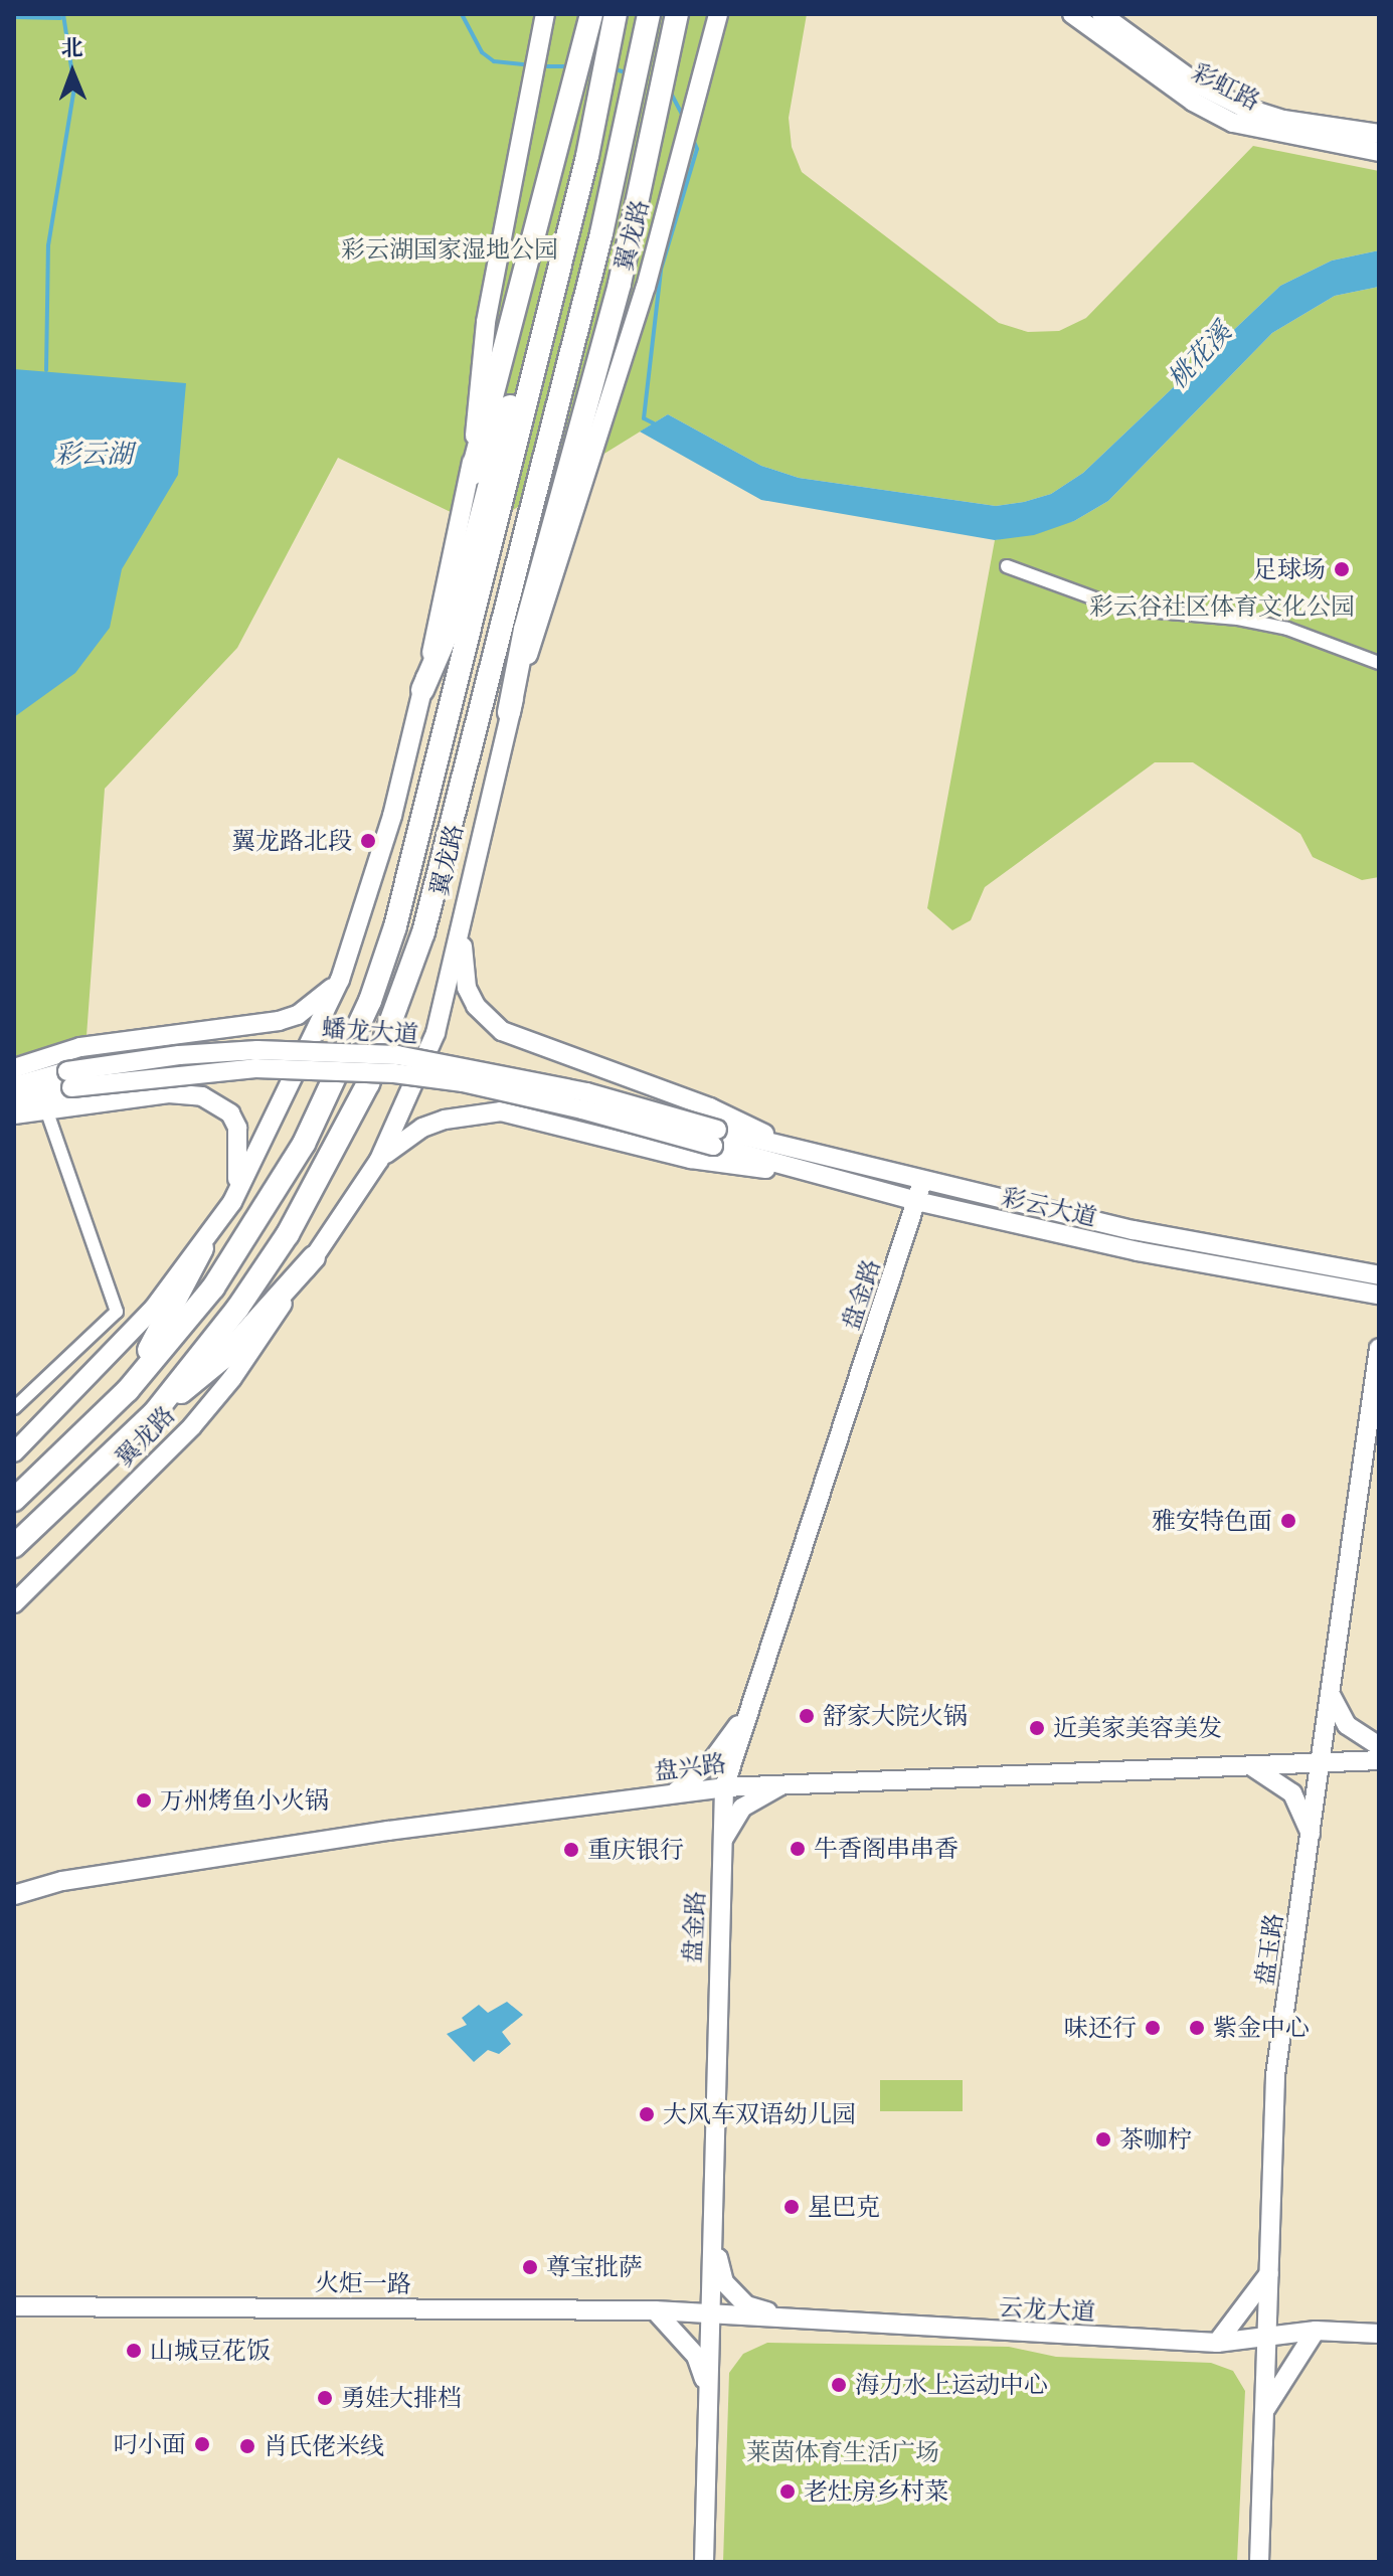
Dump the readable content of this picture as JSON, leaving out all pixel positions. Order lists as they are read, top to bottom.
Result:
{
  "streets": {
    "highway": ["翼龙路"],
    "main road": [
      "彩虹路",
      "蟠龙大道",
      "彩云大道",
      "盘金路",
      "盘兴路",
      "盘玉路",
      "火炬一路",
      "云龙大道"
    ]
  },
  "crossings": [
    ["蟠龙大道", "彩云大道"],
    ["彩云大道", "盘金路"],
    ["盘金路", "盘兴路"],
    ["盘金路", "火炬一路"],
    ["盘金路", "云龙大道"],
    ["盘兴路", "盘玉路"],
    ["盘玉路", "云龙大道"],
    ["火炬一路", "云龙大道"]
  ],
  "water": ["桃花溪", "彩云湖"],
  "parks": ["彩云湖国家湿地公园", "彩云谷社区体育文化公园", "莱茵体育生活广场"],
  "places": [
    "足球场",
    "翼龙路北段",
    "雅安特色面",
    "舒家大院火锅",
    "近美家美容美发",
    "万州烤鱼小火锅",
    "牛香阁串串香",
    "重庆银行",
    "味还行",
    "紫金中心",
    "大风车双语幼儿园",
    "茶咖柠",
    "星巴克",
    "尊宝批萨",
    "山城豆花饭",
    "海力水上运动中心",
    "勇娃大排档",
    "叼小面",
    "肖氏佬米线",
    "老灶房乡村菜"
  ],
  "north": "top"
}
